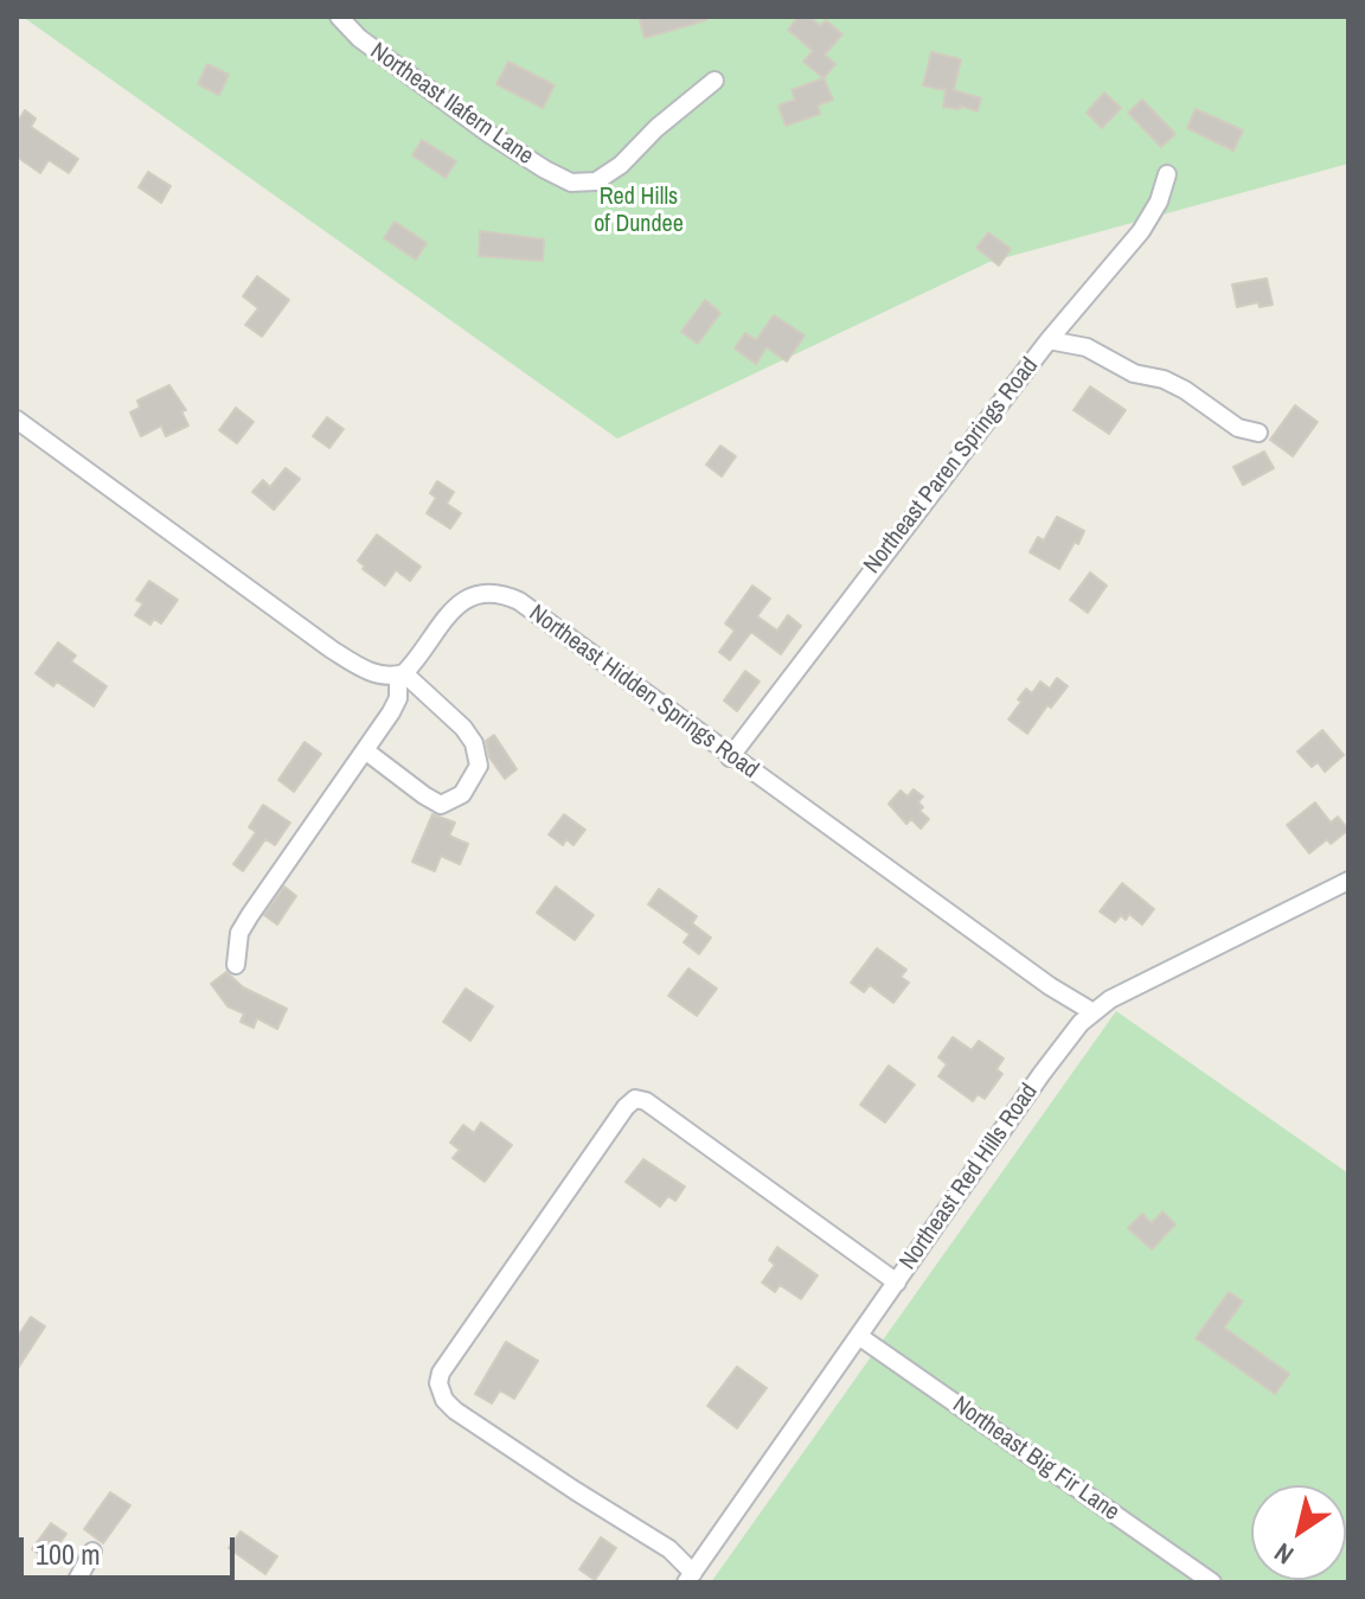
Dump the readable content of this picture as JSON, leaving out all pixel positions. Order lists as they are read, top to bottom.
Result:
{
  "streets": {
    "street": [
      "Northeast Ilafern Lane",
      "Northeast Paren Springs Road",
      "Northeast Hidden Springs Road",
      "Northeast Red Hills Road",
      "Northeast Big Fir Lane"
    ]
  },
  "crossings": [
    ["Northeast Paren Springs Road", "Northeast Hidden Springs Road"],
    ["Northeast Hidden Springs Road", "Northeast Red Hills Road"],
    ["Northeast Red Hills Road", "Northeast Big Fir Lane"]
  ],
  "parks": ["Red Hills of Dundee"],
  "scale_bar": "100 m",
  "north": "bottom left"
}
